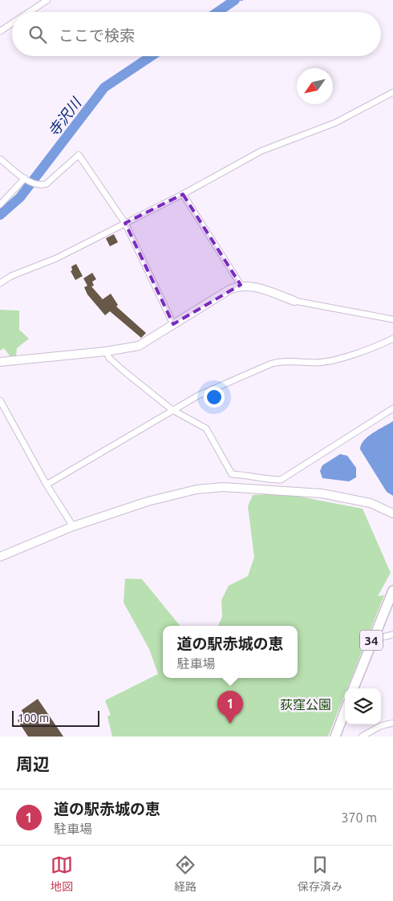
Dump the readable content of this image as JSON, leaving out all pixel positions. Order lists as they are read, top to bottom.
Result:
{
  "streets": {
    "main road": ["34"]
  },
  "water": ["寺沢川"],
  "parks": ["荻窪公園"],
  "scale_bar": "100 m",
  "north": "bottom left",
  "page": {
    "search": "ここで検索",
    "popup": ["道の駅赤城の恵", "駐車場"],
    "pins": "1",
    "scale": "100 m",
    "heading": "周辺",
    "list": [
      {
        "mark": "1",
        "name": "道の駅赤城の恵",
        "note": "駐車場",
        "value": "370 m"
      }
    ],
    "nav": ["地図", "経路", "保存済み"]
  }
}
